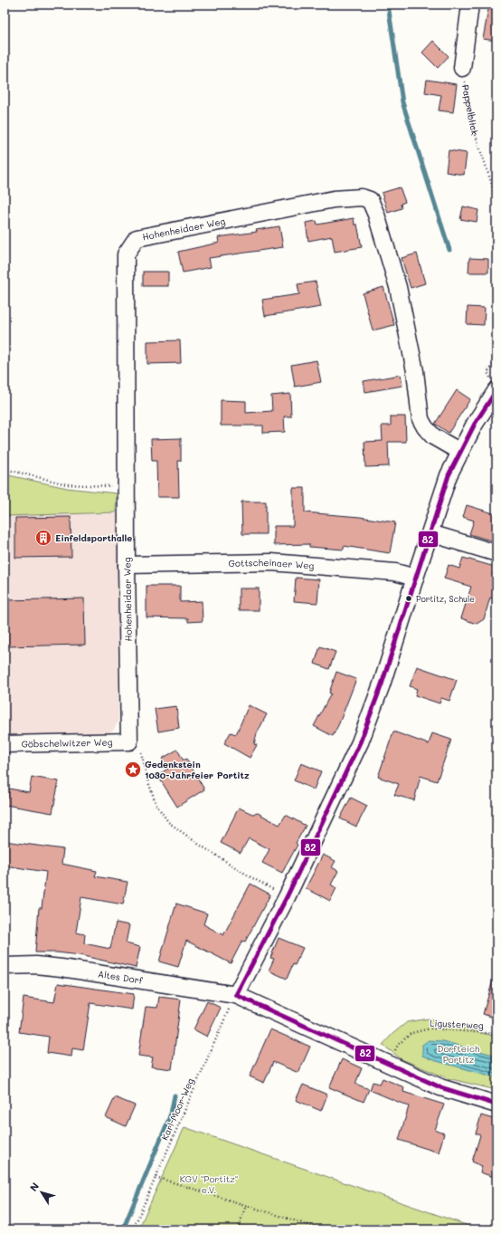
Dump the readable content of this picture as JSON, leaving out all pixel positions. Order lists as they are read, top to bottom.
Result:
{
  "streets": {
    "street": [
      "Hohenheidaer Weg",
      "Gottscheinaer Weg",
      "Göbschelwitzer Weg",
      "Altes Dorf"
    ],
    "path": ["Pappelblick", "Ligusterweg", "Karl-Moor-Weg"]
  },
  "crossings": [
    ["Hohenheidaer Weg", "Gottscheinaer Weg"],
    ["Hohenheidaer Weg", "Göbschelwitzer Weg"],
    ["Altes Dorf", "Ligusterweg"],
    ["Altes Dorf", "Karl-Moor-Weg"]
  ],
  "parks": ["Dorfteich Portitz", "KGV \"Portitz\" e.V."],
  "places": {
    "building": ["Einfeldsporthalle"],
    "other": ["Portitz, Schule"],
    "place": ["Gedenkstein 1030-Jahrfeier Portitz"]
  },
  "lines": ["transit line 82"],
  "north": "top left"
}
